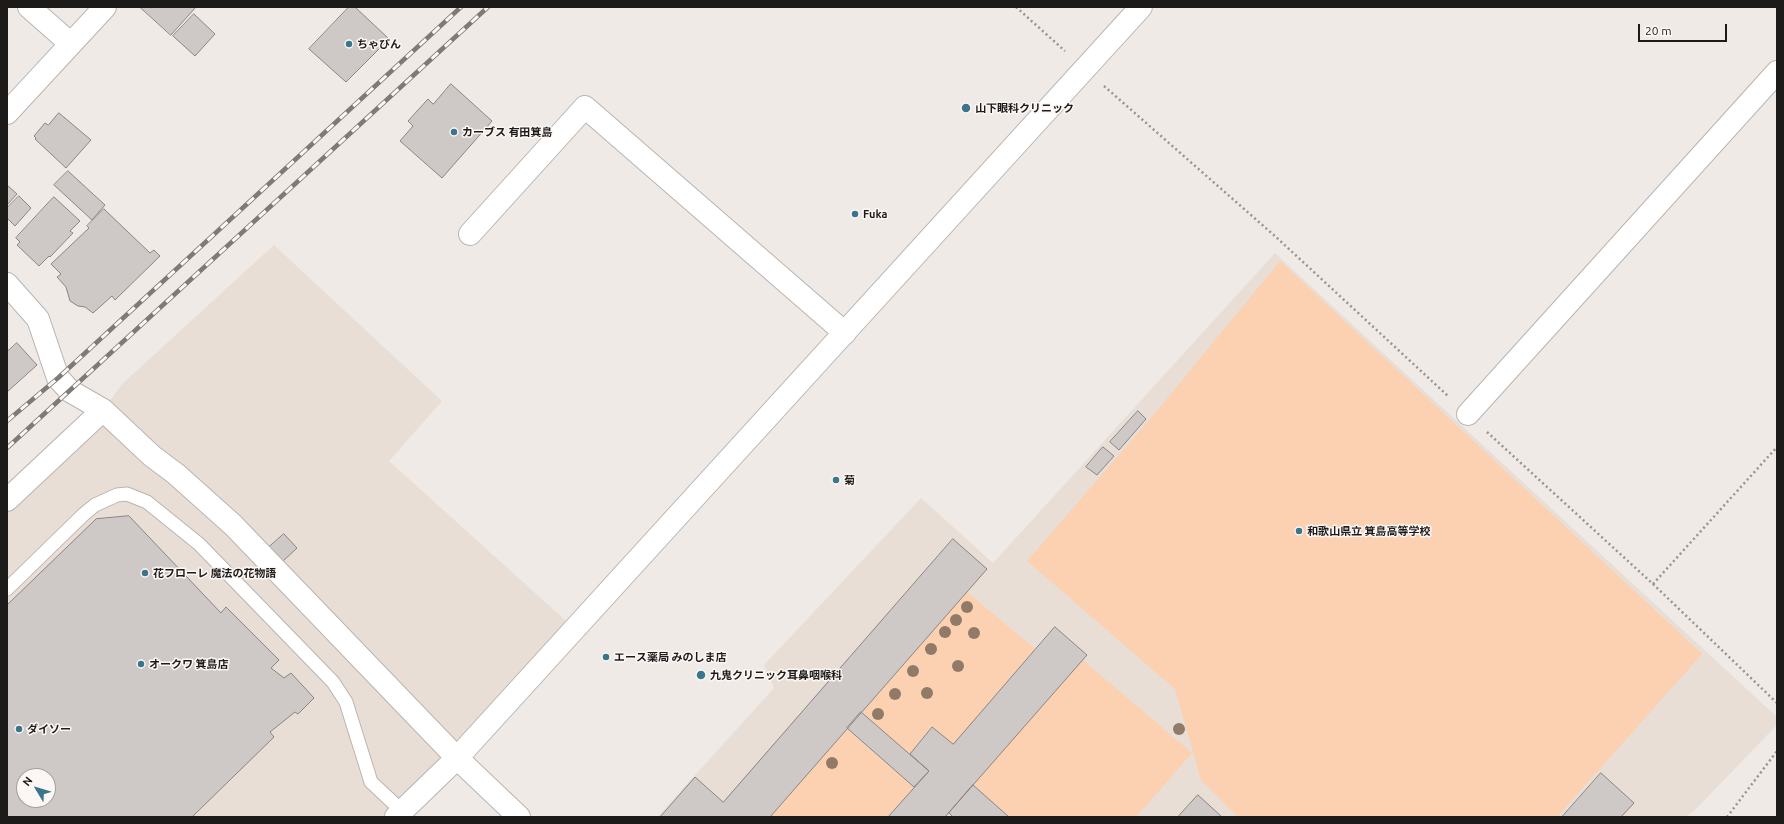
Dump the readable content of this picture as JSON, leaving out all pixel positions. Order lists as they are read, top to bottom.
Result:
{
  "places": [
    "ちゃびん",
    "山下眼科クリニック",
    "カーブス 有田箕島",
    "Fuka",
    "菊",
    "和歌山県立 箕島高等学校",
    "花フローレ 魔法の花物語",
    "エース薬局 みのしま店",
    "オークワ 箕島店",
    "九鬼クリニック耳鼻咽喉科",
    "ダイソー"
  ],
  "scale_bar": "20 m",
  "north": "top left"
}
